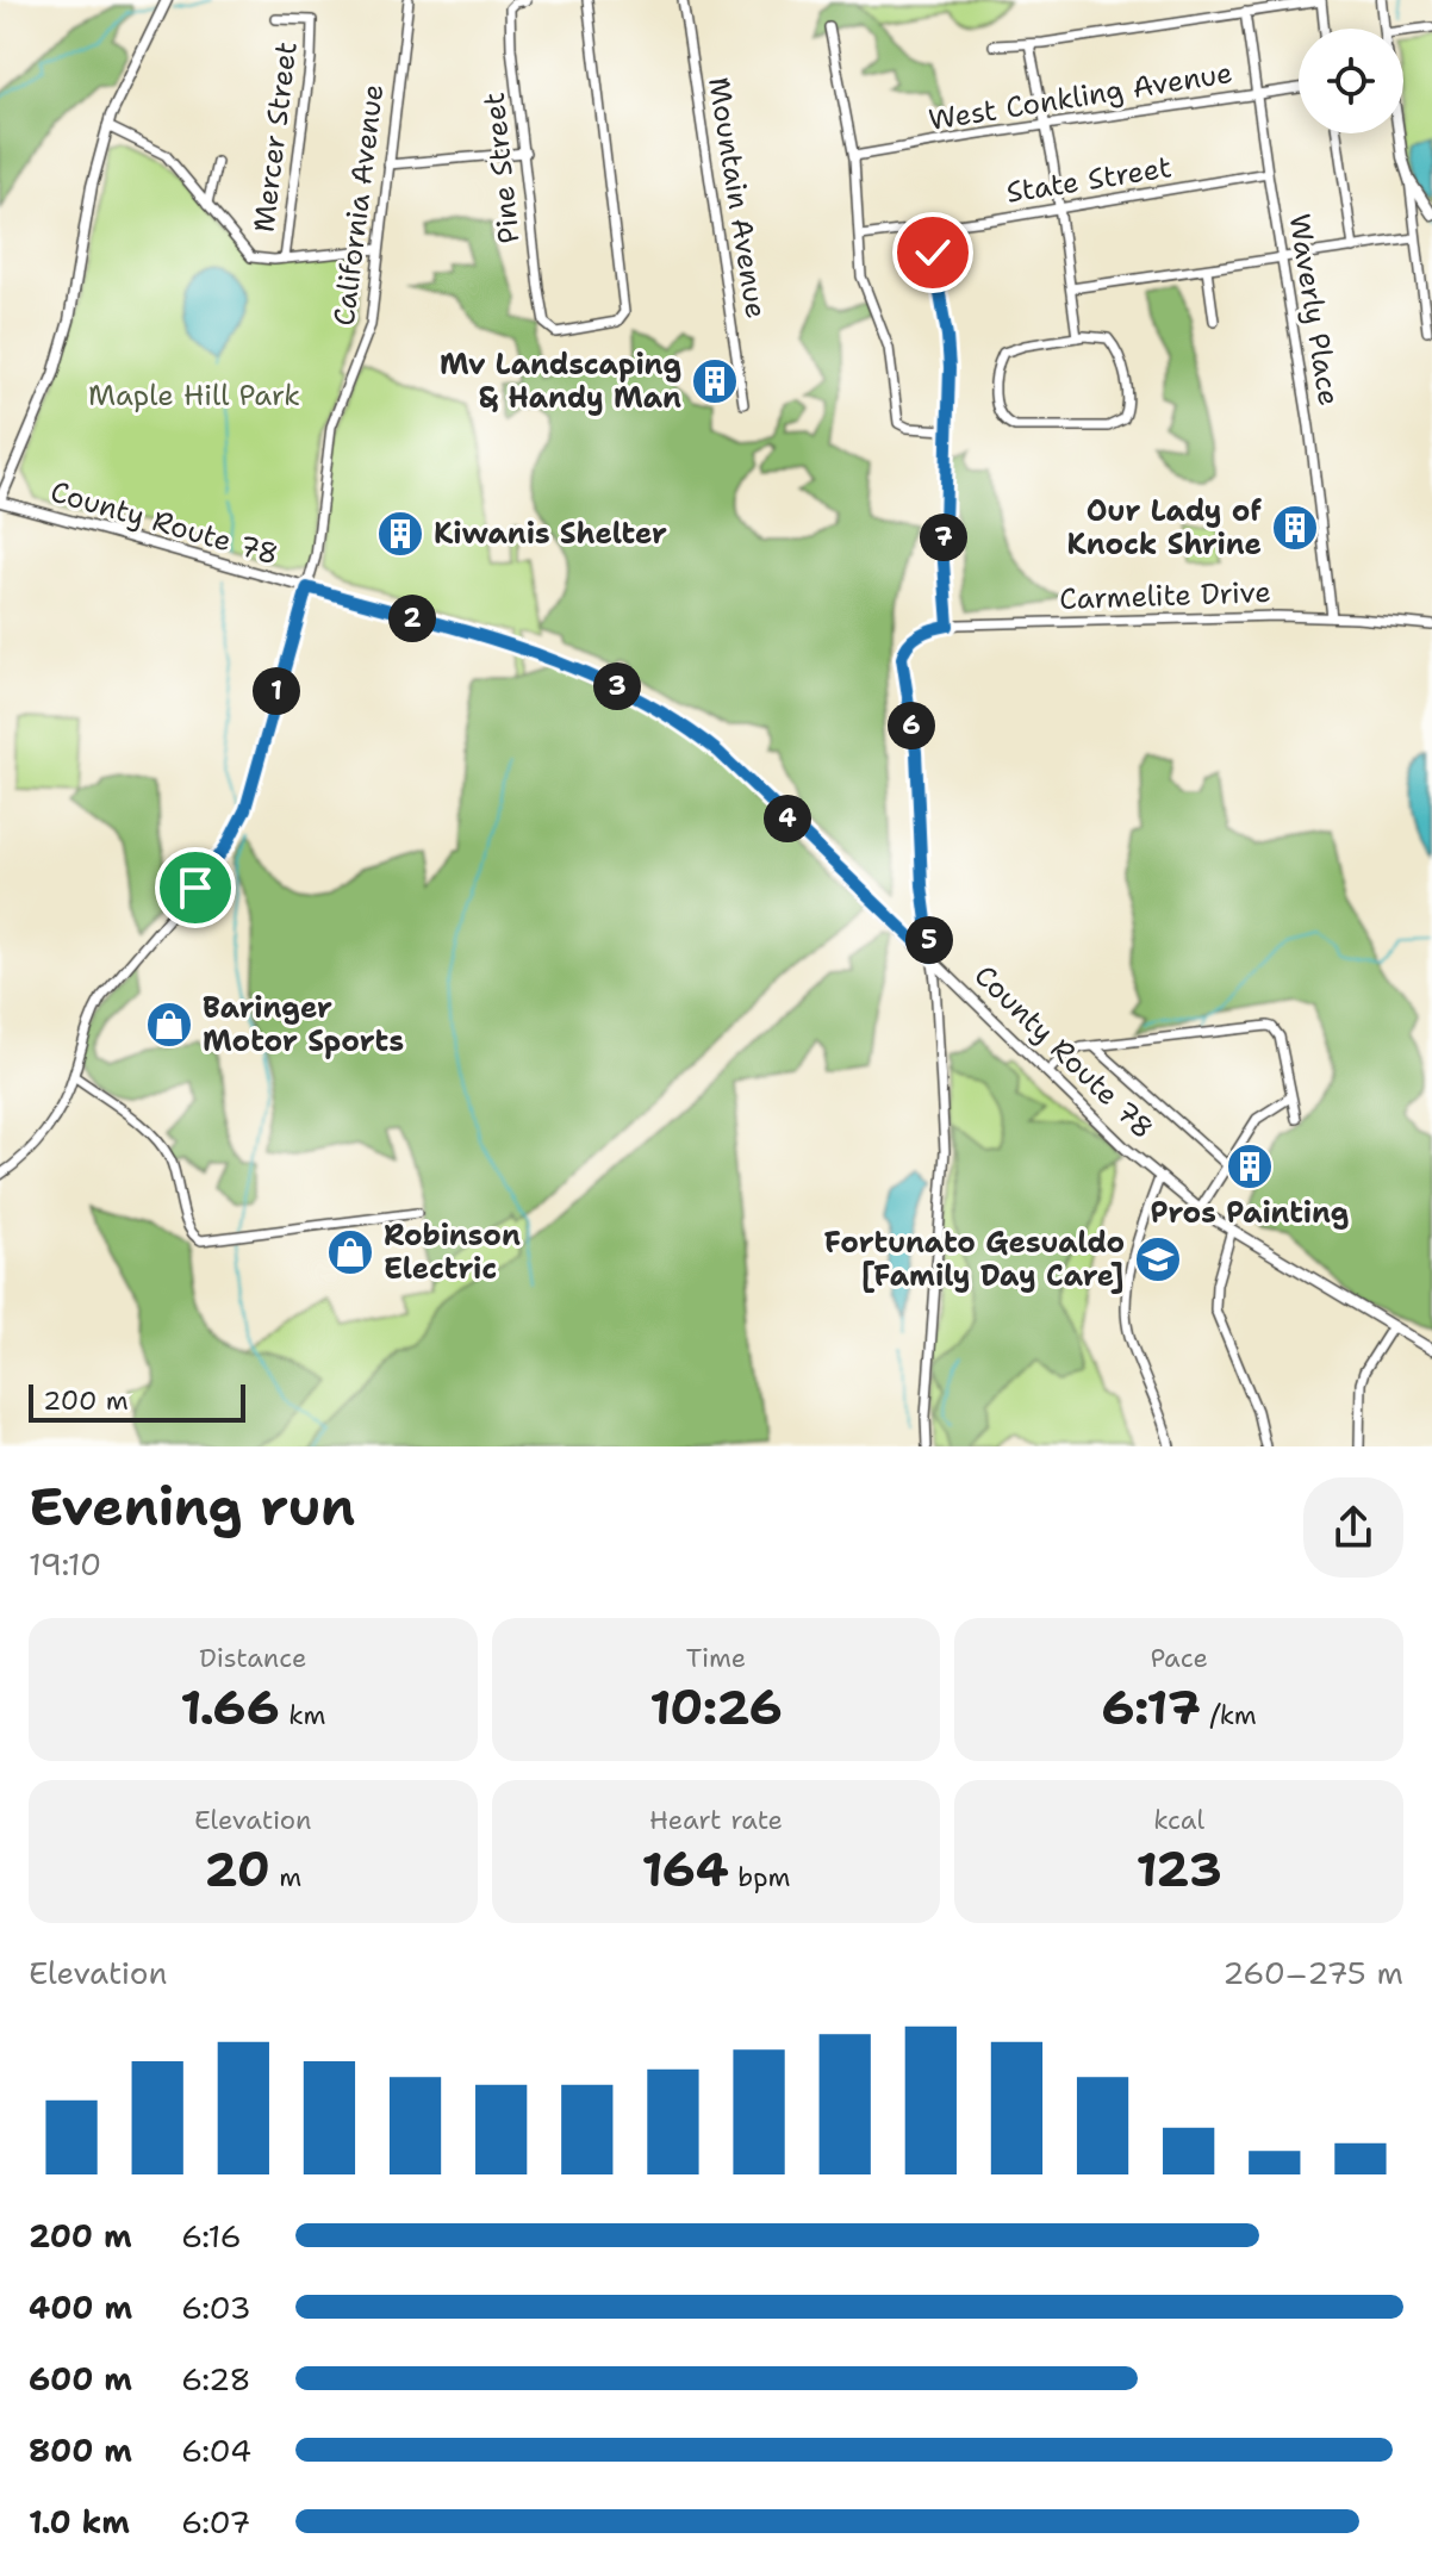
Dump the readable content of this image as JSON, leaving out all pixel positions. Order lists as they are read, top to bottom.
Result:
{
  "streets": {
    "street": [
      "West Conkling Avenue",
      "Mercer Street",
      "Pine Street",
      "State Street",
      "Mountain Avenue",
      "California Avenue",
      "Waverly Place",
      "County Route 78",
      "Carmelite Drive"
    ]
  },
  "crossings": [
    ["West Conkling Avenue", "Waverly Place"],
    ["State Street", "Waverly Place"],
    ["California Avenue", "County Route 78"],
    ["Waverly Place", "Carmelite Drive"],
    ["County Route 78", "Carmelite Drive"]
  ],
  "parks": ["Maple Hill Park"],
  "places": {
    "building": [
      "Mv Landscaping & Handy Man",
      "Our Lady of Knock Shrine",
      "Kiwanis Shelter",
      "Pros Painting"
    ],
    "shop": ["Baringer Motor Sports", "Robinson Electric"],
    "school or university": ["Fortunato Gesualdo [Family Day Care]"]
  },
  "scale_bar": "200 m",
  "page": {
    "pins": [
      "7",
      "2",
      "3",
      "1",
      "6",
      "4",
      "5"
    ],
    "scale": "200 m",
    "heading": ["Evening run", "19:10"],
    "stats": [
      ["Distance", "1.66 km"],
      ["Time", "10:26"],
      ["Pace", "6:17 /km"],
      ["Elevation", "20 m"],
      ["Heart rate", "164 bpm"],
      ["kcal", "123"]
    ],
    "chart": ["Elevation", "260–275 m"],
    "list": [
      {
        "name": "200 m",
        "note": "6:16"
      },
      {
        "name": "400 m",
        "note": "6:03"
      },
      {
        "name": "600 m",
        "note": "6:28"
      },
      {
        "name": "800 m",
        "note": "6:04"
      },
      {
        "name": "1.0 km",
        "note": "6:07"
      }
    ]
  }
}
